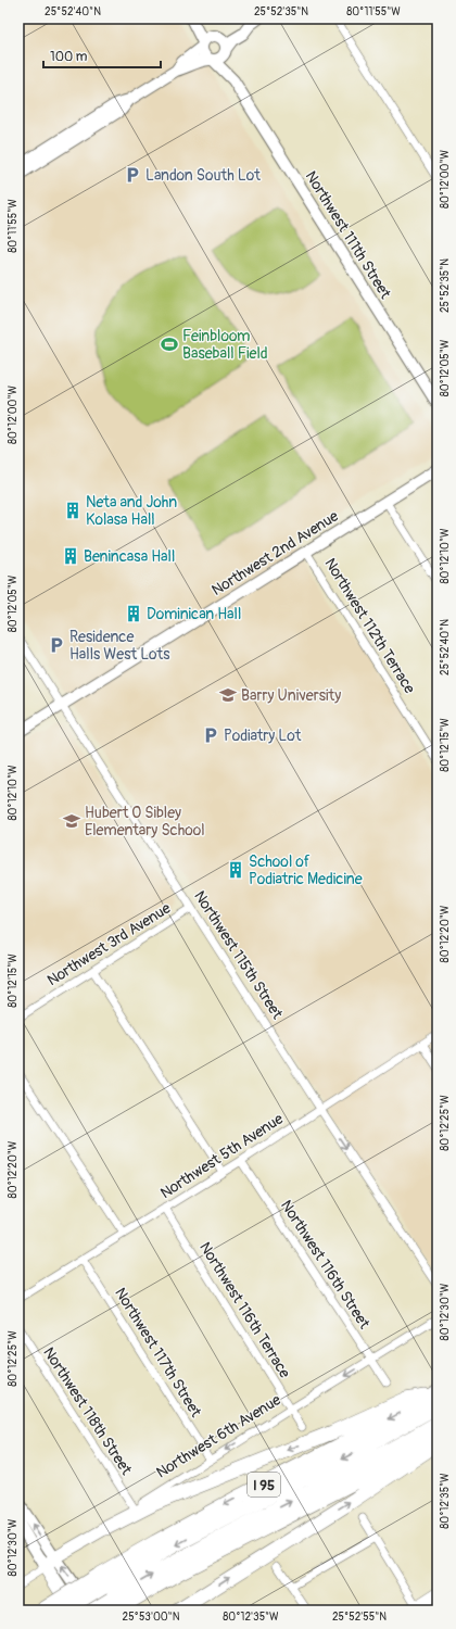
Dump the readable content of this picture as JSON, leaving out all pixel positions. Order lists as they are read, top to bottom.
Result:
{
  "streets": {
    "highway": ["I 95"],
    "main road": ["Northwest 6th Avenue"],
    "street": [
      "Northwest 111th Street",
      "Northwest 2nd Avenue",
      "Northwest 112th Terrace",
      "Northwest 3rd Avenue",
      "Northwest 115th Street",
      "Northwest 5th Avenue",
      "Northwest 116th Street",
      "Northwest 116th Terrace",
      "Northwest 117th Street",
      "Northwest 118th Street"
    ]
  },
  "crossings": [
    ["Northwest 2nd Avenue", "Northwest 112th Terrace"],
    ["Northwest 2nd Avenue", "Northwest 115th Street"],
    ["Northwest 3rd Avenue", "Northwest 115th Street"],
    ["Northwest 115th Street", "Northwest 5th Avenue"],
    ["Northwest 5th Avenue", "Northwest 116th Street"],
    ["Northwest 5th Avenue", "Northwest 116th Terrace"],
    ["Northwest 5th Avenue", "Northwest 117th Street"],
    ["Northwest 116th Street", "Northwest 6th Avenue"],
    ["Northwest 116th Terrace", "Northwest 6th Avenue"],
    ["Northwest 117th Street", "Northwest 6th Avenue"],
    ["Northwest 118th Street", "Northwest 6th Avenue"]
  ],
  "one_way": ["Northwest 6th Avenue"],
  "places": {
    "parking": ["Landon South Lot", "Residence Halls West Lots", "Podiatry Lot"],
    "sports": ["Feinbloom Baseball Field"],
    "building": [
      "Neta and John Kolasa Hall",
      "Benincasa Hall",
      "Dominican Hall",
      "School of Podiatric Medicine"
    ],
    "school or university": ["Barry University", "Hubert O Sibley Elementary School"]
  },
  "scale_bar": "100 m",
  "coordinates": [
    "25°52'40\"N",
    "25°52'35\"N",
    "80°11'55\"W",
    "80°12'00\"W",
    "80°12'05\"W",
    "80°12'10\"W",
    "80°12'15\"W",
    "80°12'20\"W",
    "80°12'25\"W",
    "80°12'30\"W",
    "80°12'35\"W",
    "25°53'00\"N",
    "25°52'55\"N"
  ]
}
